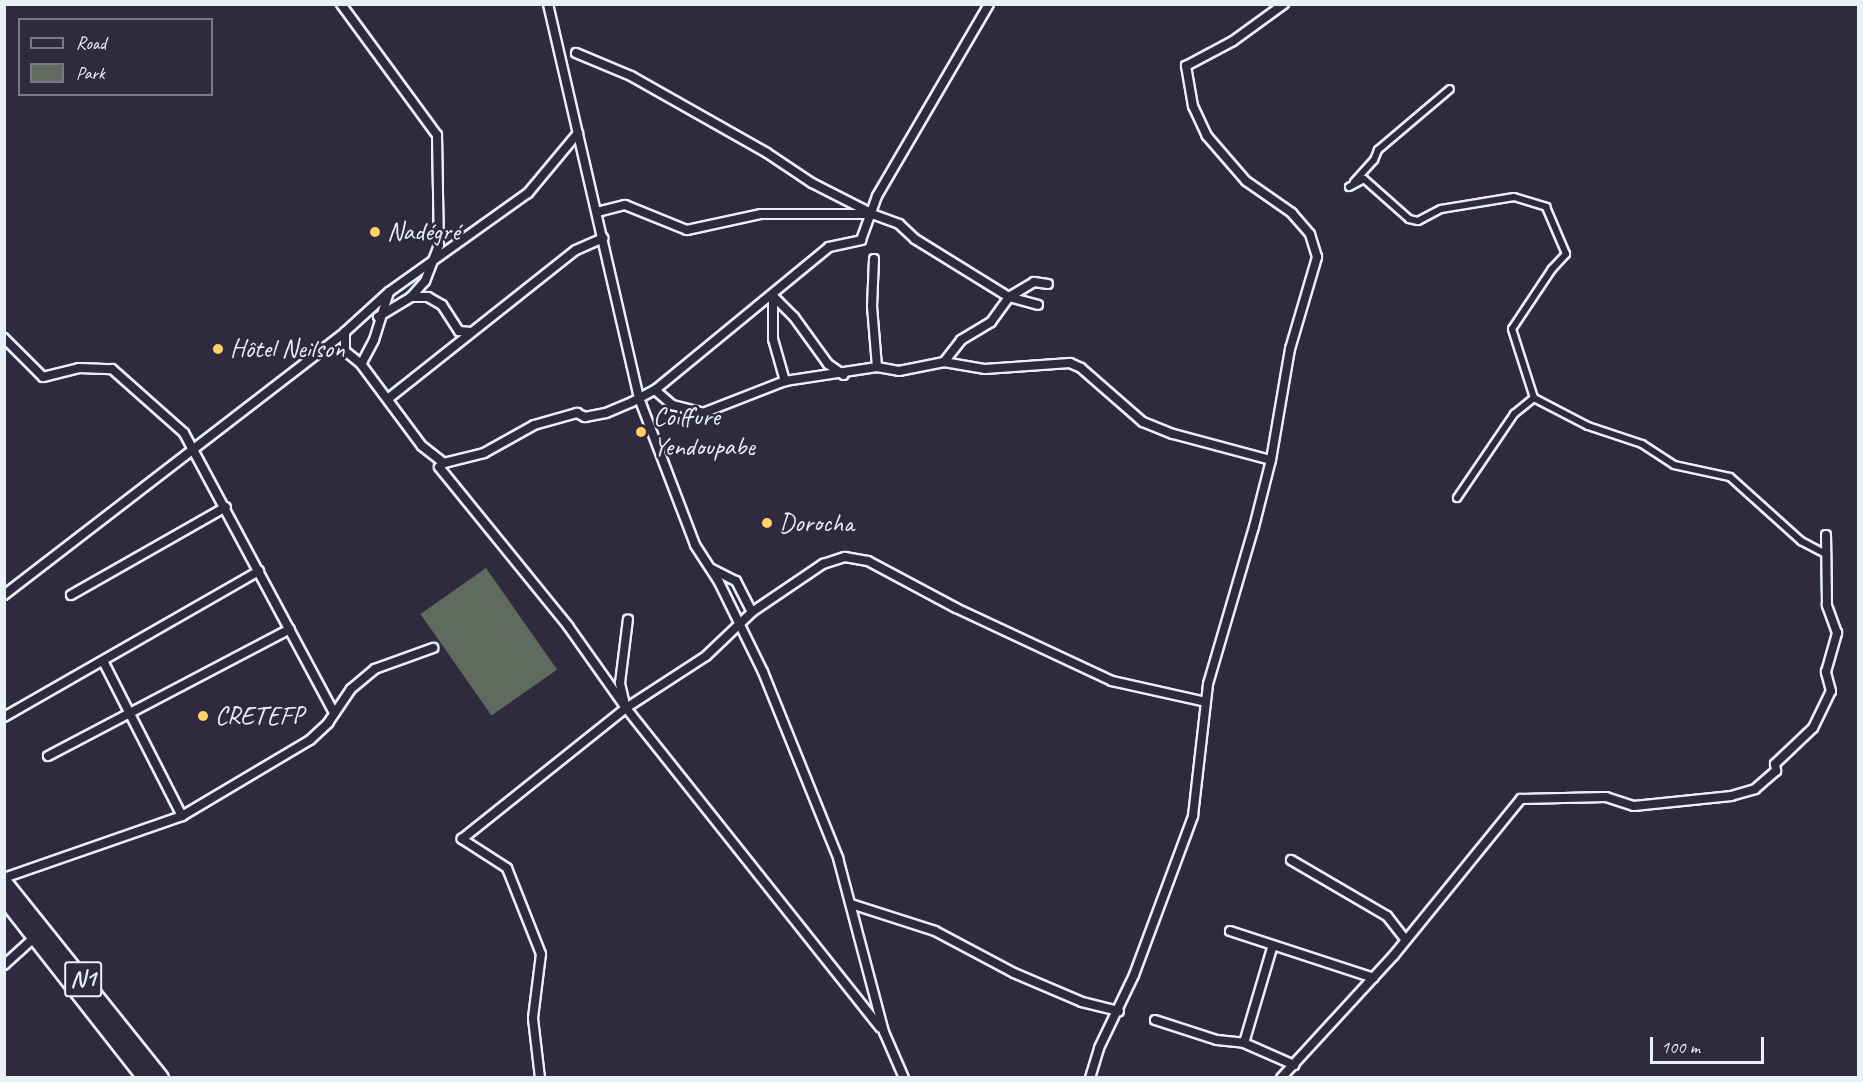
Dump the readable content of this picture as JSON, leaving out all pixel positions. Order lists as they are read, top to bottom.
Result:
{
  "streets": {
    "highway": ["N1"]
  },
  "places": [
    "Nadégré",
    "Hôtel Neilson",
    "Coiffure Yendoupabe",
    "Dorocha",
    "CRETEFP"
  ],
  "legend": ["Road", "Park"],
  "scale_bar": "100 m"
}
